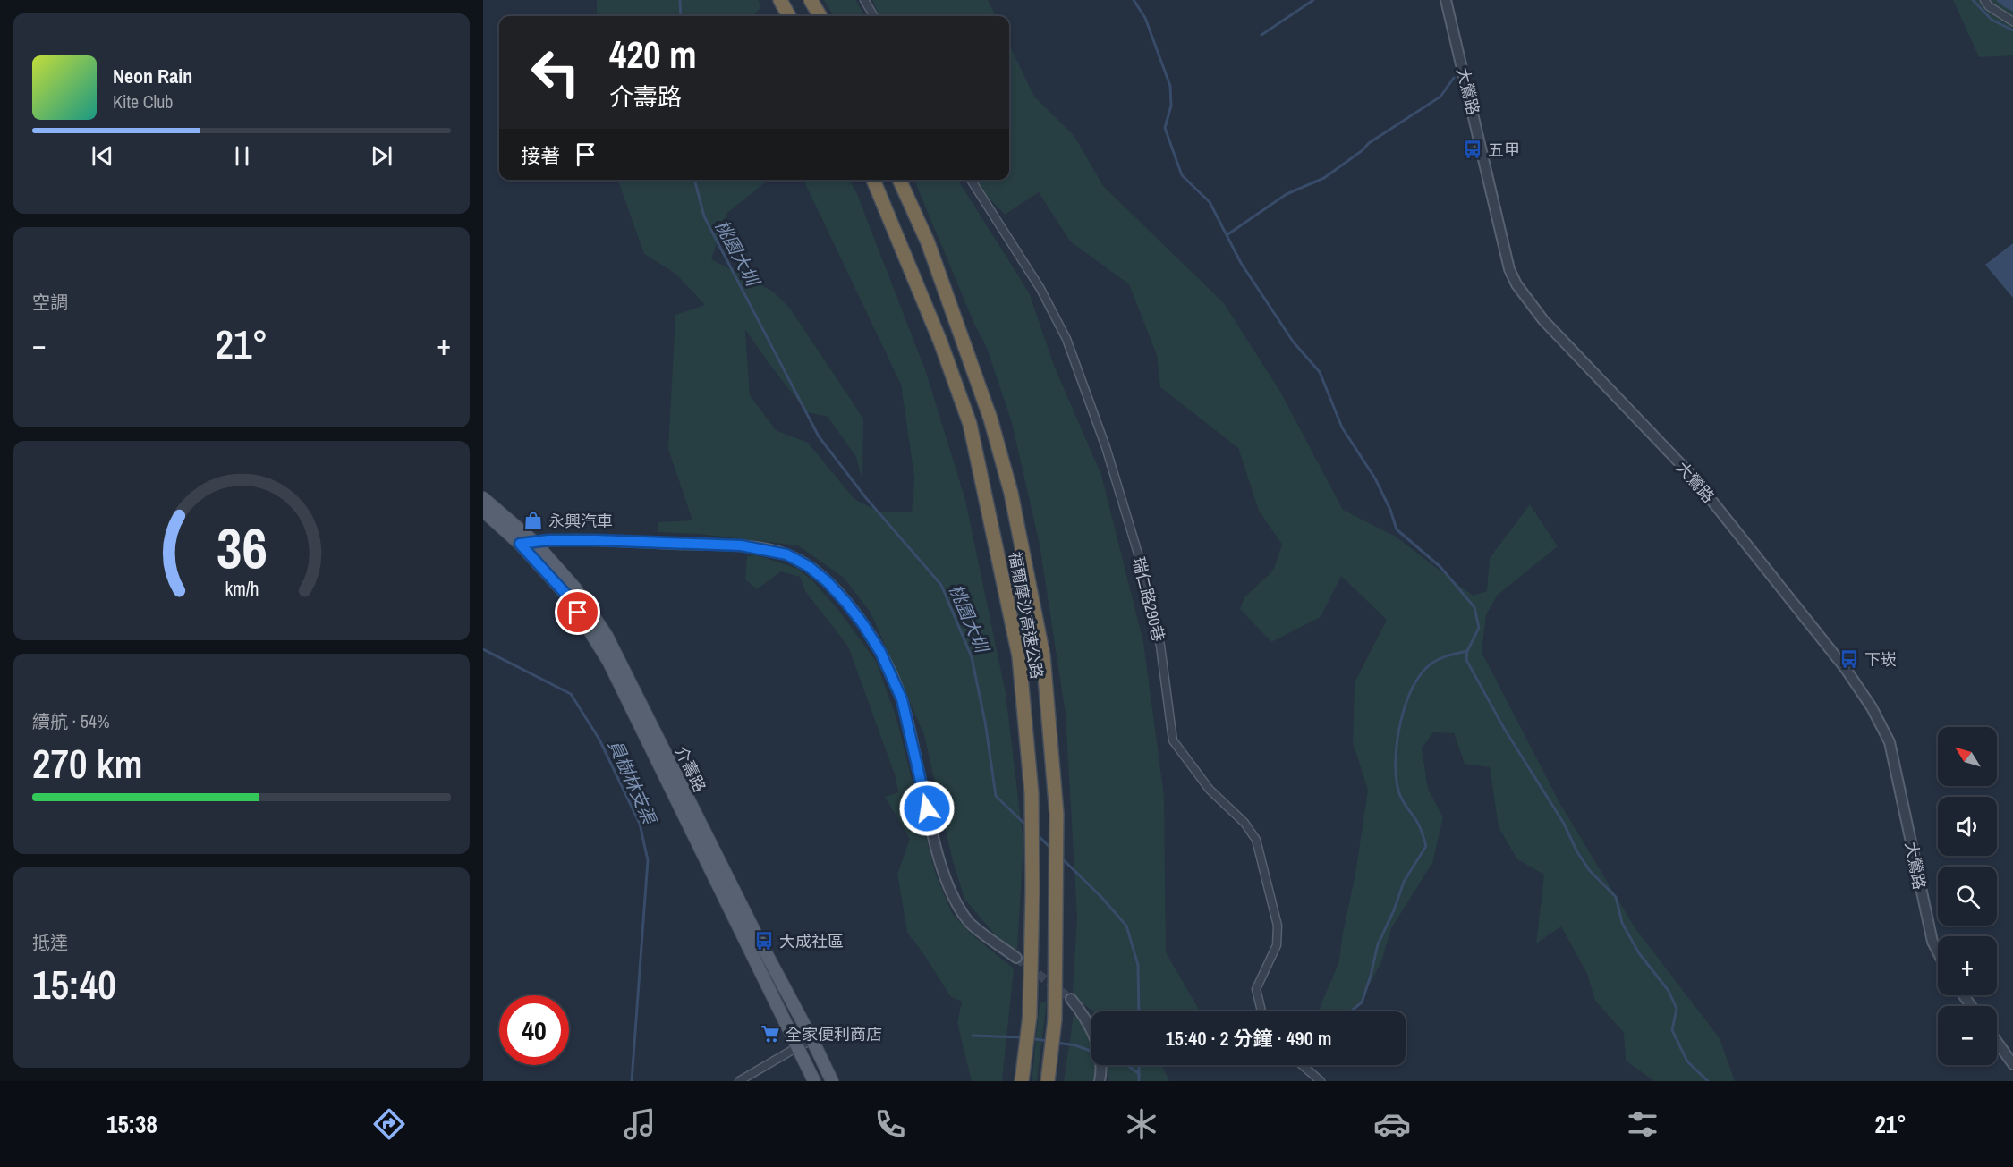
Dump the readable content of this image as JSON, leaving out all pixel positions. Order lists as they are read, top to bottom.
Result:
{
  "streets": {
    "highway": ["福爾摩沙高速公路"],
    "main road": ["介壽路"],
    "street": ["大鶯路", "瑞仁路290巷"]
  },
  "water": ["桃園大圳", "員樹林支渠"],
  "places": {
    "bus stop": ["五甲", "下崁", "大成社區"],
    "shop": ["永興汽車"],
    "supermarket": ["全家便利商店"]
  },
  "north": "top left",
  "page": {
    "turn": ["420 m", "介壽路"],
    "song": ["Neon Rain", "Kite Club"],
    "then": "接著",
    "tile": [
      "空調",
      ["續航 · 54%", "270 km"],
      ["抵達", "15:40"]
    ],
    "heat": ["−", "21°", "+"],
    "map_buttons": ["+", "−"],
    "limit": "40",
    "trip": "15:40 · 2 分鐘 · 490 m",
    "tabs": ["15:38", "21°"],
    "gauge": ["36", "km/h"]
  }
}
